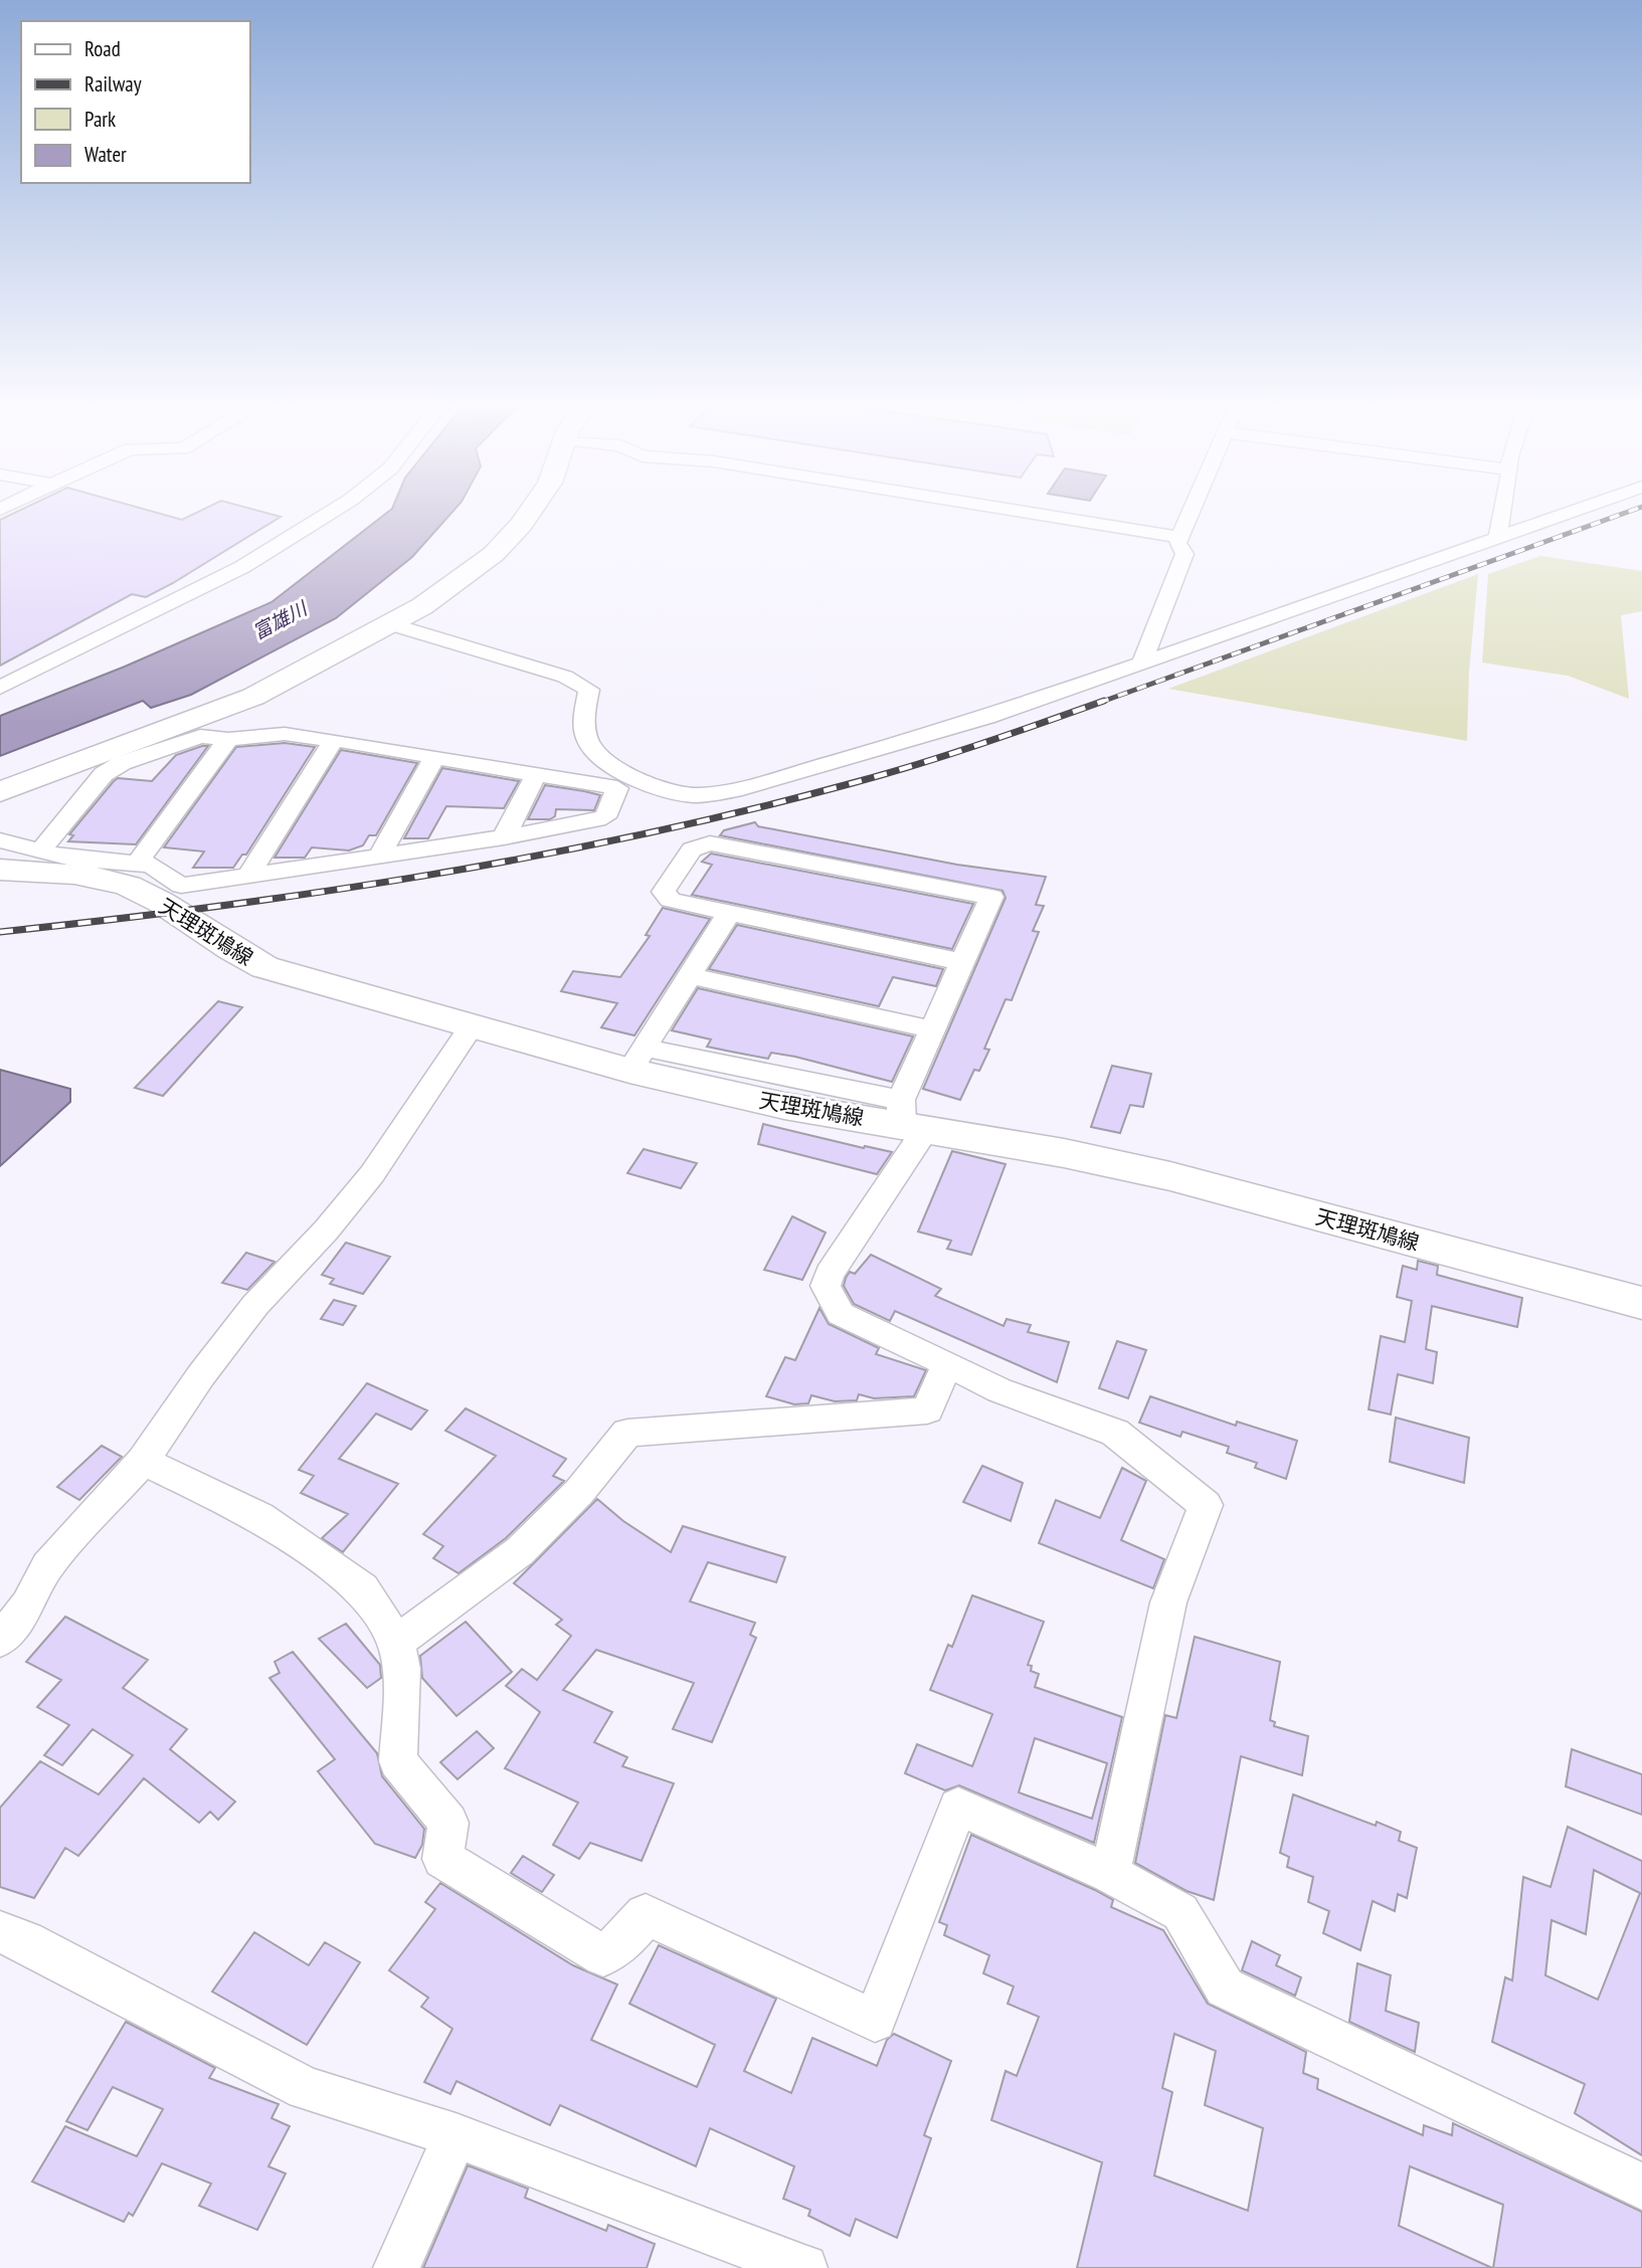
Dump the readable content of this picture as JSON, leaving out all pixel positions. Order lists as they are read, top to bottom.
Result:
{
  "streets": {
    "main road": ["天理斑鳩線"]
  },
  "water": ["富雄川"],
  "legend": [
    "Road",
    "Railway",
    "Park",
    "Water"
  ]
}
